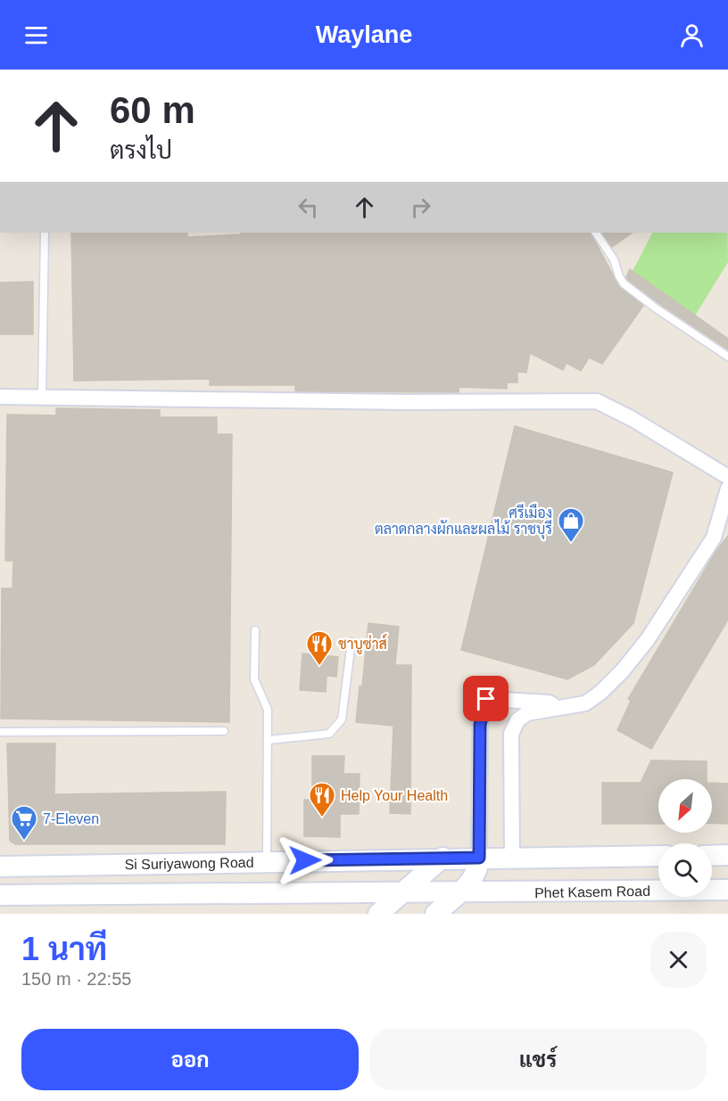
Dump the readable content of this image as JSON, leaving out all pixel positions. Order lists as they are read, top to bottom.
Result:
{
  "streets": {
    "main road": ["Si Suriyawong Road", "Phet Kasem Road"]
  },
  "crossings": [
    ["Si Suriyawong Road", "Phet Kasem Road"]
  ],
  "places": {
    "shop": ["ศรีเมือง ตลาดกลางผักและผลไม้ ราชบุรี"],
    "restaurant": ["ชาบูซ่าส์", "Help Your Health"],
    "supermarket": ["7-Eleven"]
  },
  "north": "bottom left",
  "page": {
    "header": "Waylane",
    "turn": ["60 m", "ตรงไป"],
    "heading": ["1 นาที", "150 m · 22:55"],
    "buttons": ["ออก", "แชร์"]
  }
}
